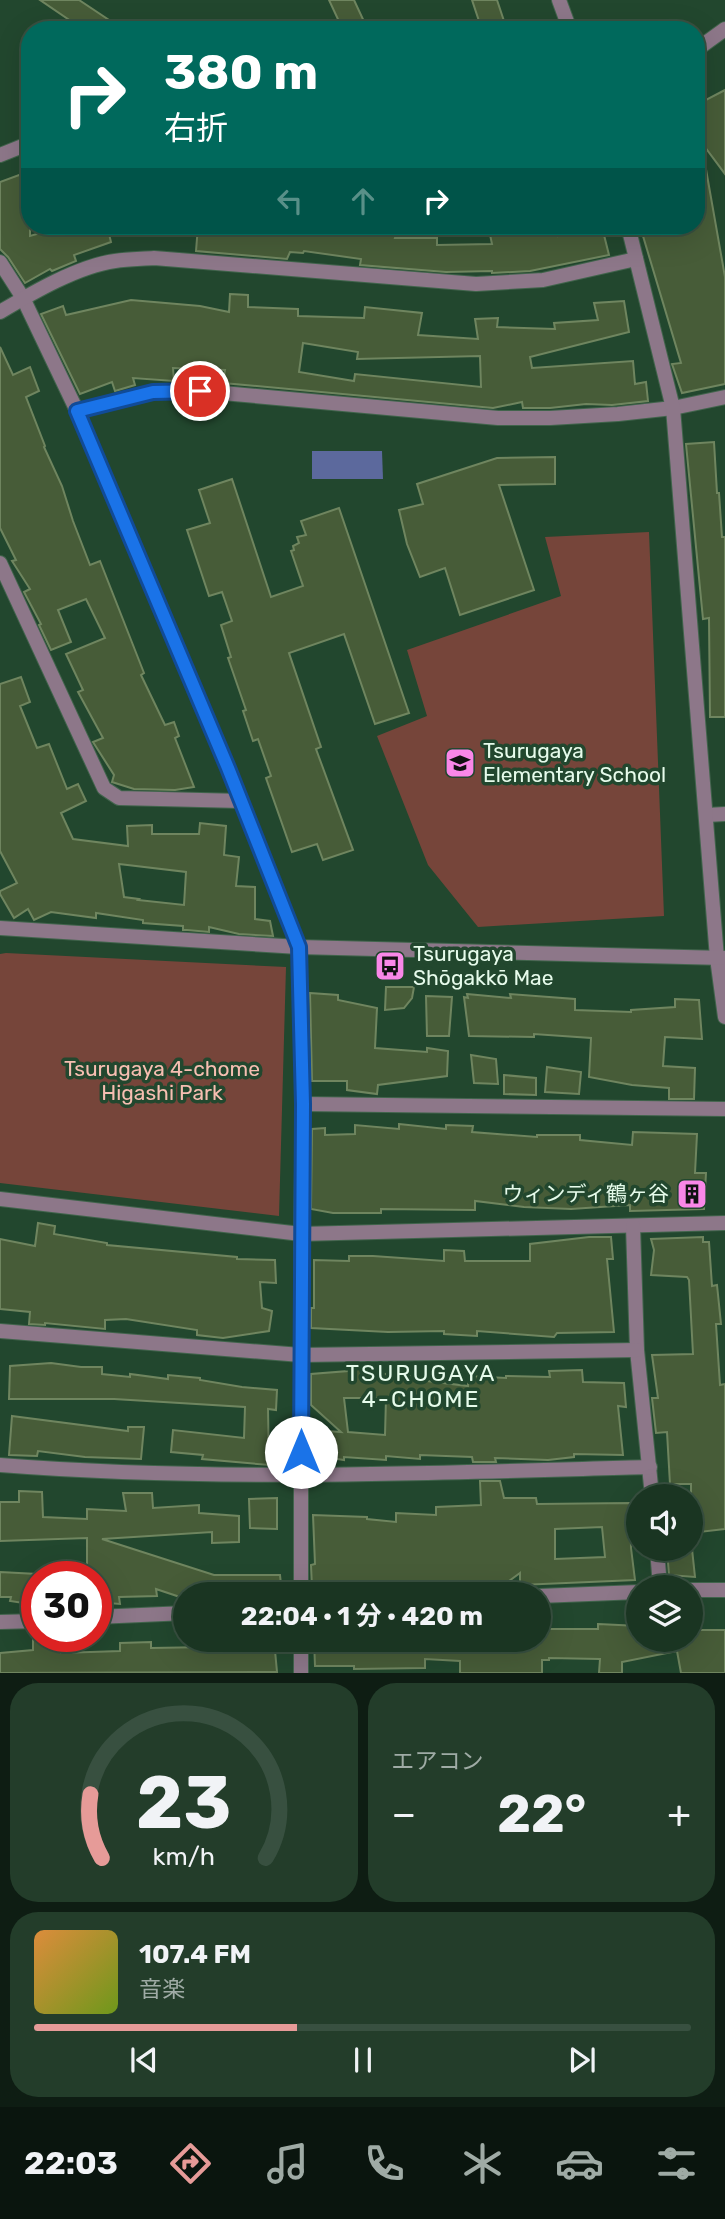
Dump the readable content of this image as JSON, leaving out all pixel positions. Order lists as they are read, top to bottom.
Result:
{
  "districts": ["TSURUGAYA 4-CHOME"],
  "parks": ["Tsurugaya 4-chome Higashi Park"],
  "places": {
    "school or university": ["Tsurugaya Elementary School"],
    "bus stop": ["Tsurugaya Shōgakkō Mae"],
    "building": ["ウィンディ鶴ヶ谷"]
  },
  "page": {
    "turn": ["380 m", "右折"],
    "limit": "30",
    "trip": "22:04 · 1 分 · 420 m",
    "tile": "エアコン",
    "heat": ["−", "22°", "+"],
    "song": ["107.4 FM", "音楽"],
    "tabs": "22:03",
    "gauge": ["23", "km/h"]
  }
}
